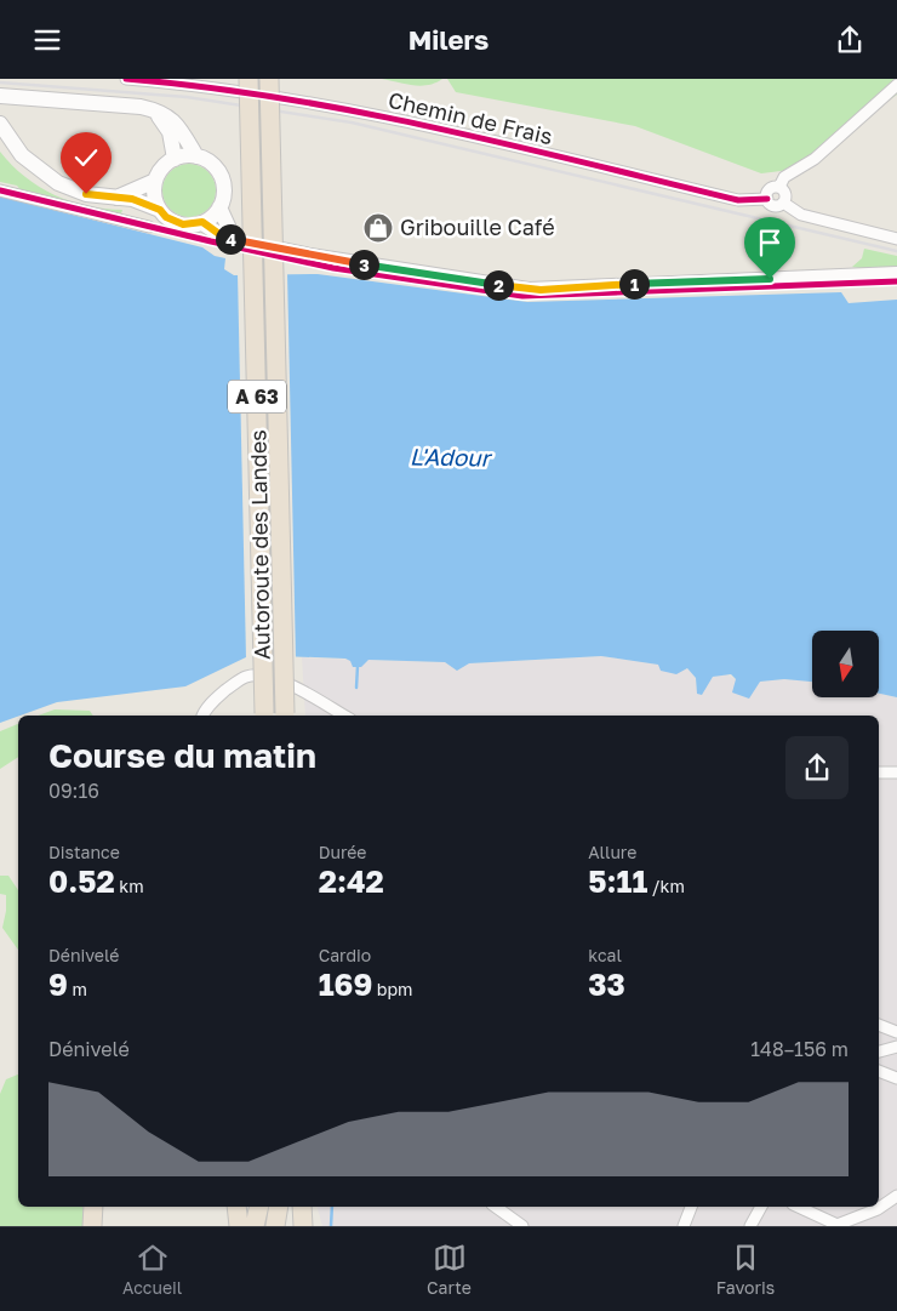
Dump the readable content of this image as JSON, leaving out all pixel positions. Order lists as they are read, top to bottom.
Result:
{
  "streets": {
    "highway": ["A 63", "Autoroute des Landes"],
    "street": ["Chemin de Frais"]
  },
  "water": ["L'Adour"],
  "places": {
    "shop": ["Gribouille Café"]
  },
  "north": "bottom",
  "page": {
    "header": "Milers",
    "pins": [
      "4",
      "3",
      "1",
      "2"
    ],
    "heading": ["Course du matin", "09:16"],
    "stats": [
      ["Distance", "0.52 km"],
      ["Durée", "2:42"],
      ["Allure", "5:11 /km"],
      ["Dénivelé", "9 m"],
      ["Cardio", "169 bpm"],
      ["kcal", "33"]
    ],
    "chart": ["Dénivelé", "148–156 m"],
    "tabs": ["Accueil", "Carte", "Favoris"]
  }
}
